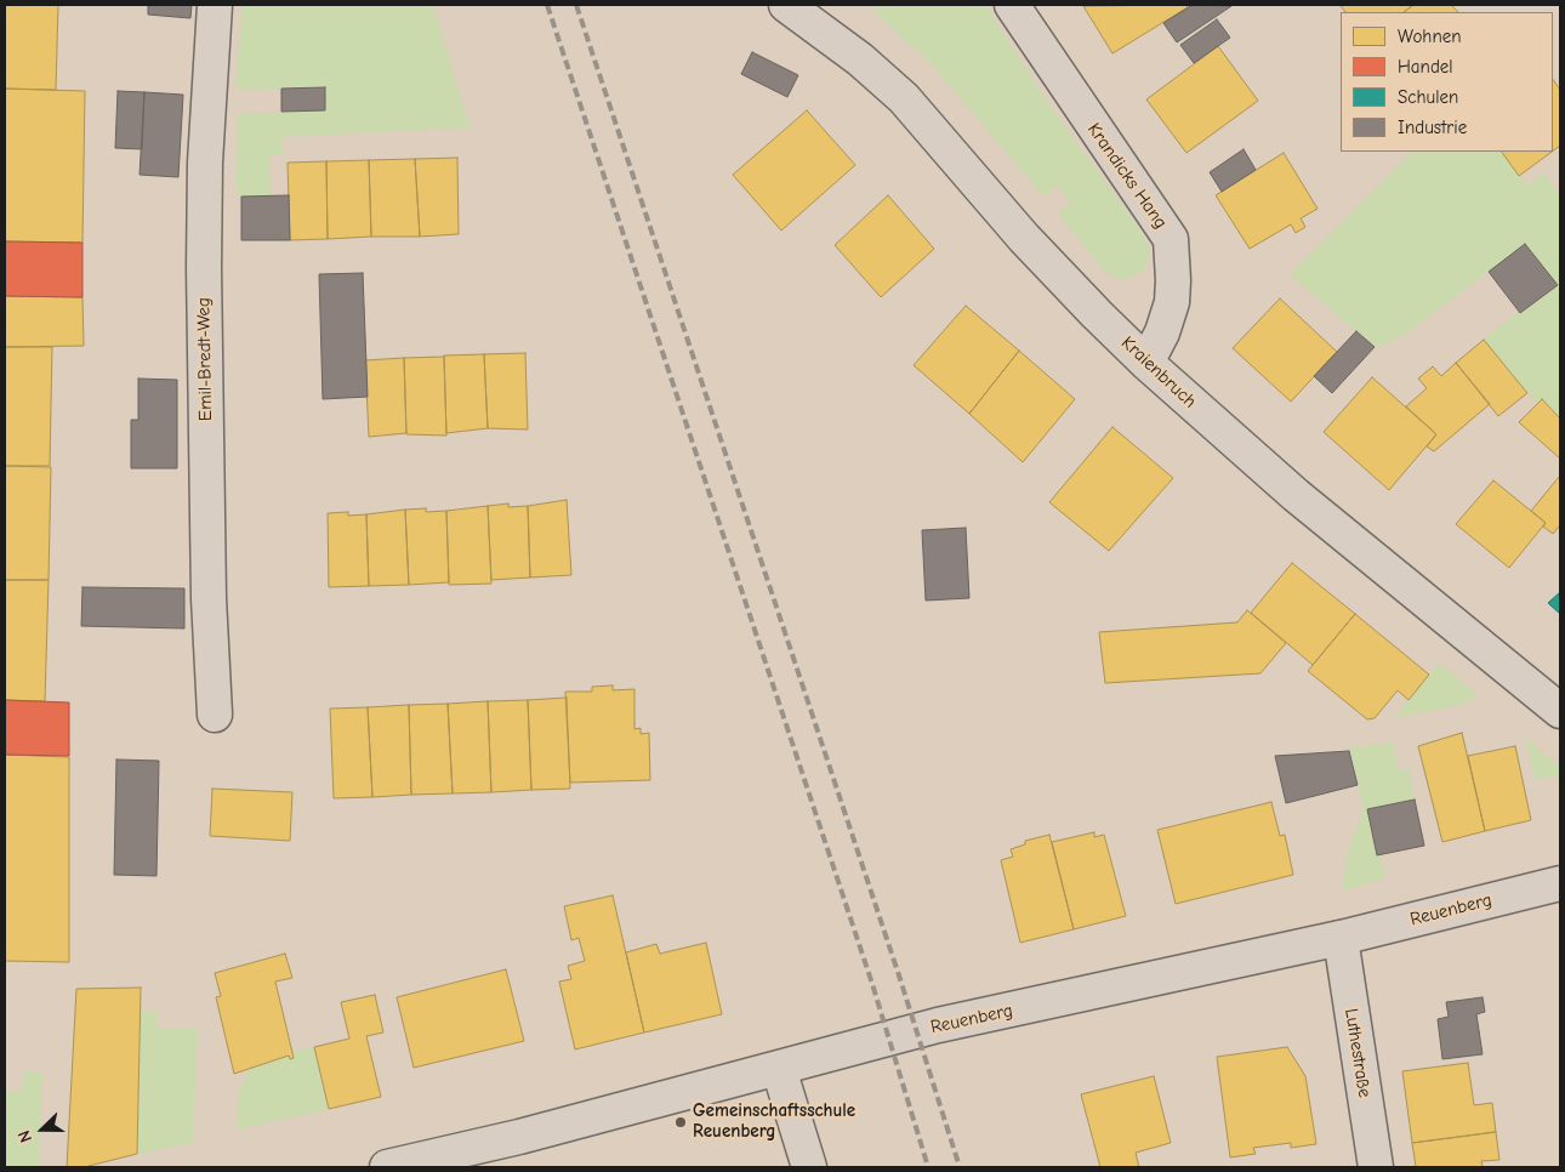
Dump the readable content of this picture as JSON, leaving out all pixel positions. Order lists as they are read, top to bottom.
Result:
{
  "streets": {
    "street": [
      "Krandicks Hang",
      "Emil-Bredt-Weg",
      "Kraienbruch",
      "Reuenberg",
      "Luthestraße"
    ]
  },
  "crossings": [
    ["Krandicks Hang", "Kraienbruch"],
    ["Reuenberg", "Luthestraße"]
  ],
  "places": ["Gemeinschaftsschule Reuenberg"],
  "legend": [
    "Wohnen",
    "Handel",
    "Schulen",
    "Industrie"
  ],
  "north": "left"
}
